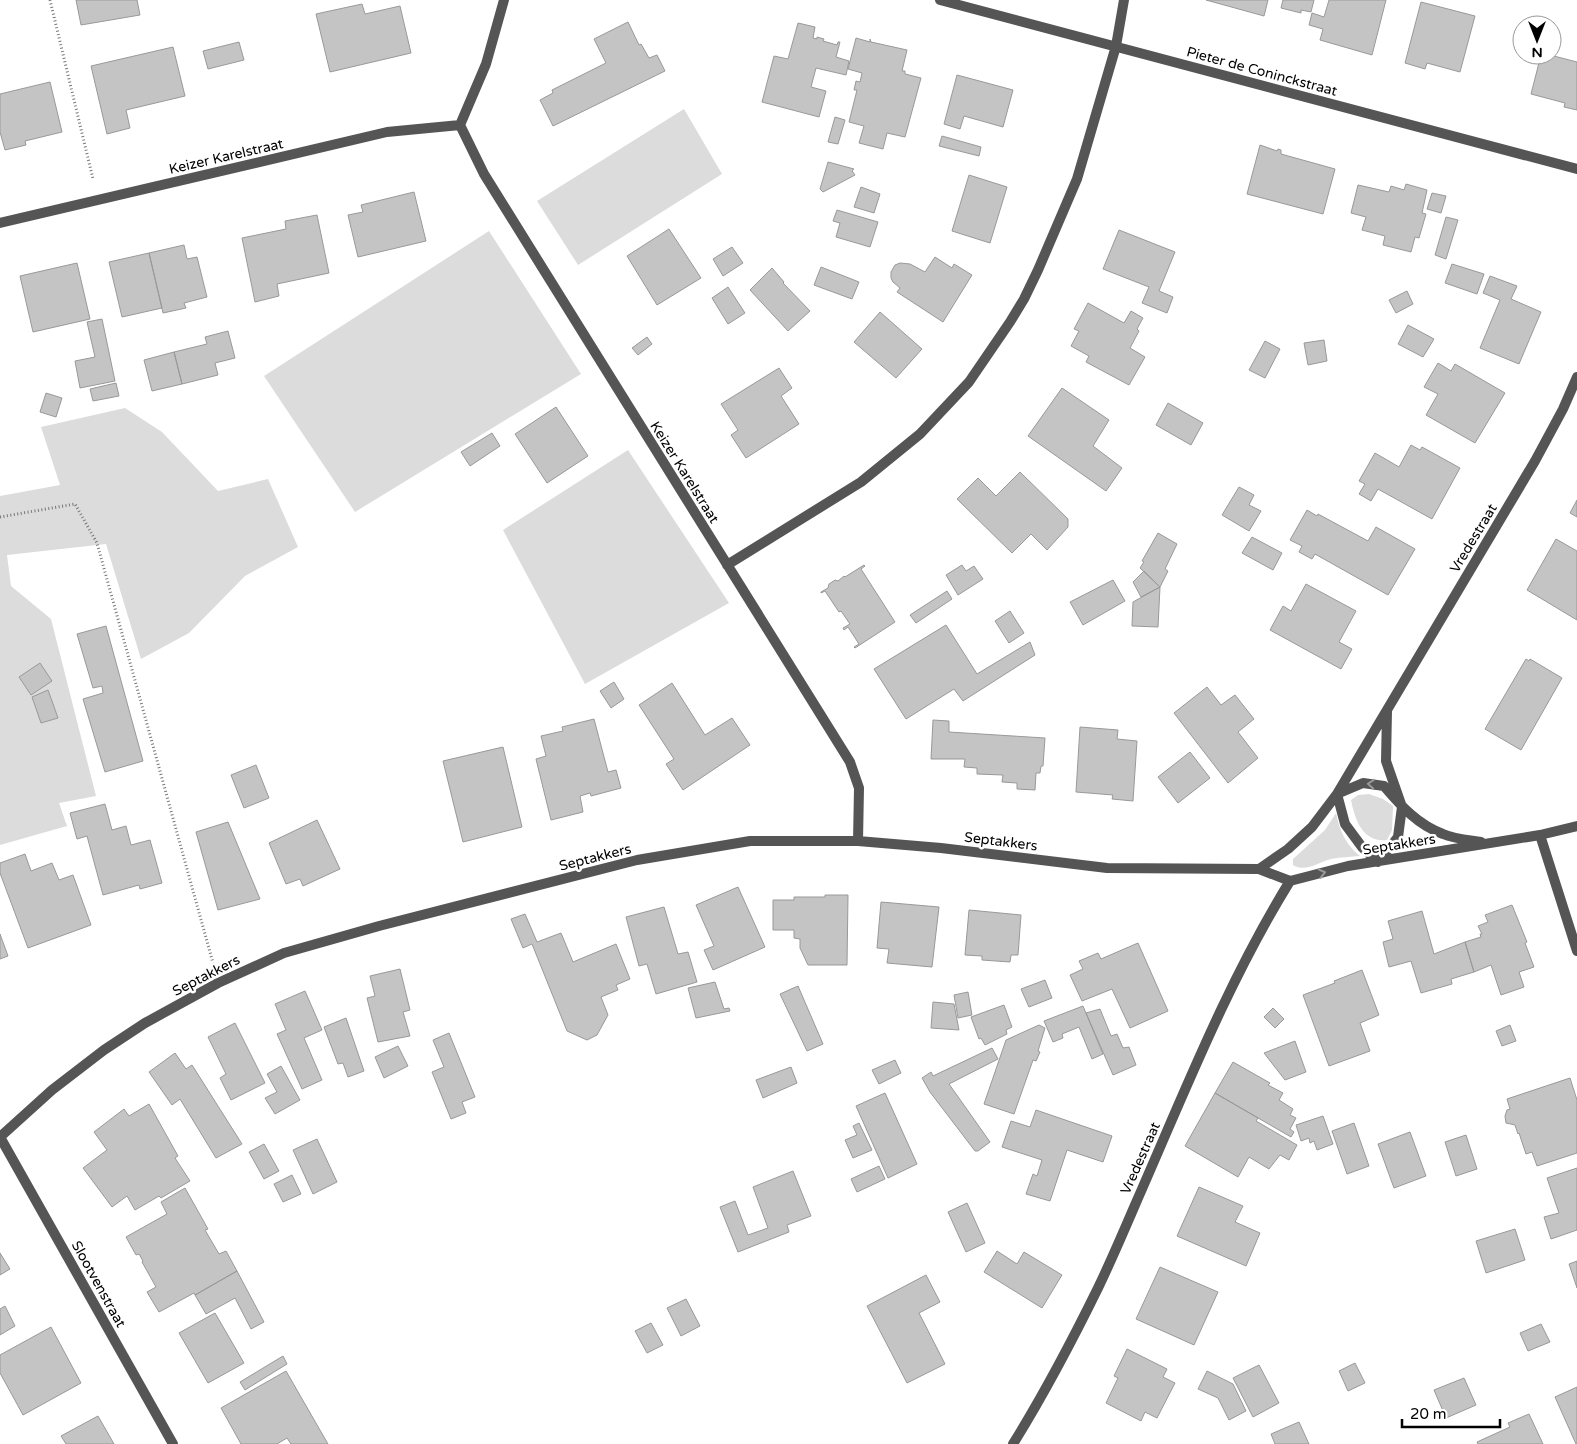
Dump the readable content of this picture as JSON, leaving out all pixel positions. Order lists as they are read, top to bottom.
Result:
{
  "streets": {
    "street": [
      "Pieter de Coninckstraat",
      "Keizer Karelstraat",
      "Vredestraat",
      "Septakkers",
      "Slootvenstraat"
    ]
  },
  "crossings": [
    ["Keizer Karelstraat", "Septakkers"],
    ["Vredestraat", "Septakkers"],
    ["Septakkers", "Slootvenstraat"]
  ],
  "scale_bar": "20 m",
  "north": "bottom"
}
